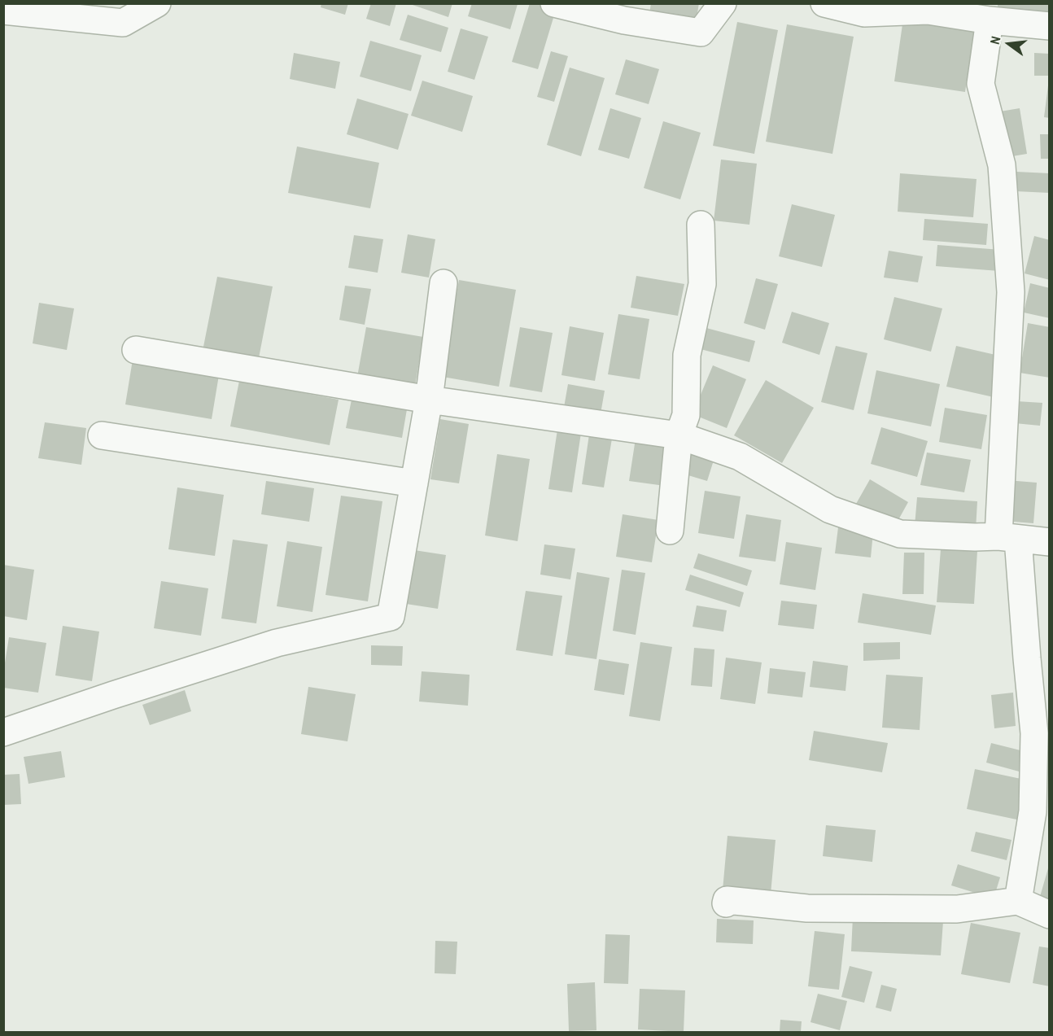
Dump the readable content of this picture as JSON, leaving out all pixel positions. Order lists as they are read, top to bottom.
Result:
{
  "north": "left"
}
